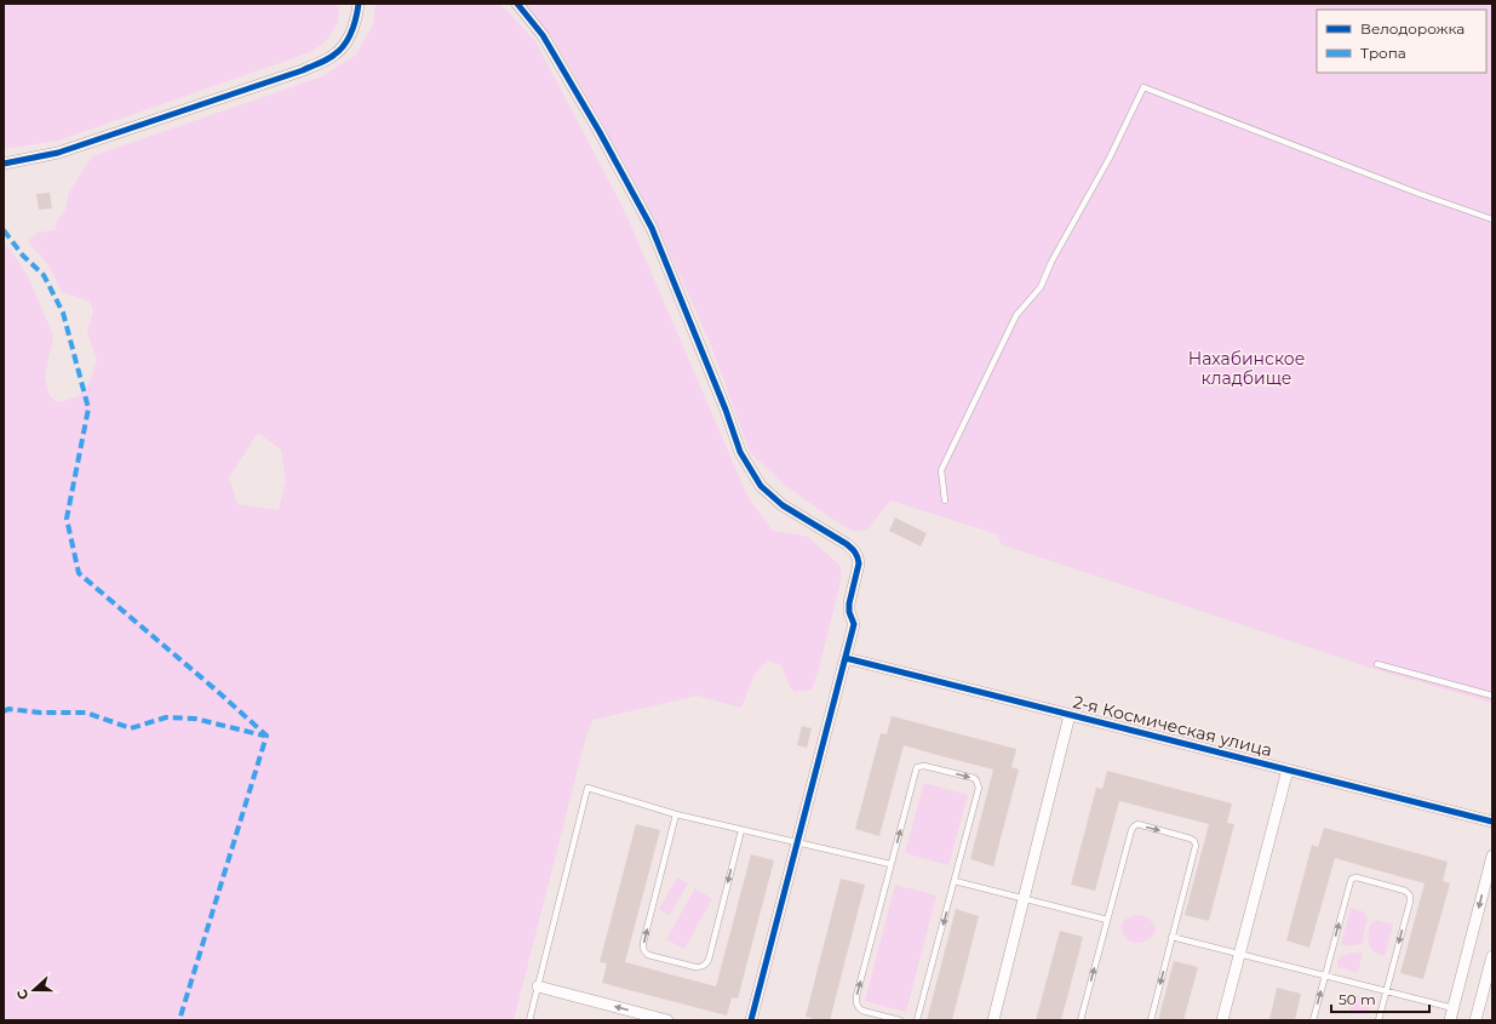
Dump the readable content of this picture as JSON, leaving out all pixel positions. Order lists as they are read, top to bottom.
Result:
{
  "streets": {
    "street": ["2-я Космическая улица"]
  },
  "parks": ["Нахабинское кладбище"],
  "legend": ["Велодорожка", "Тропа"],
  "scale_bar": "50 m",
  "north": "left"
}
